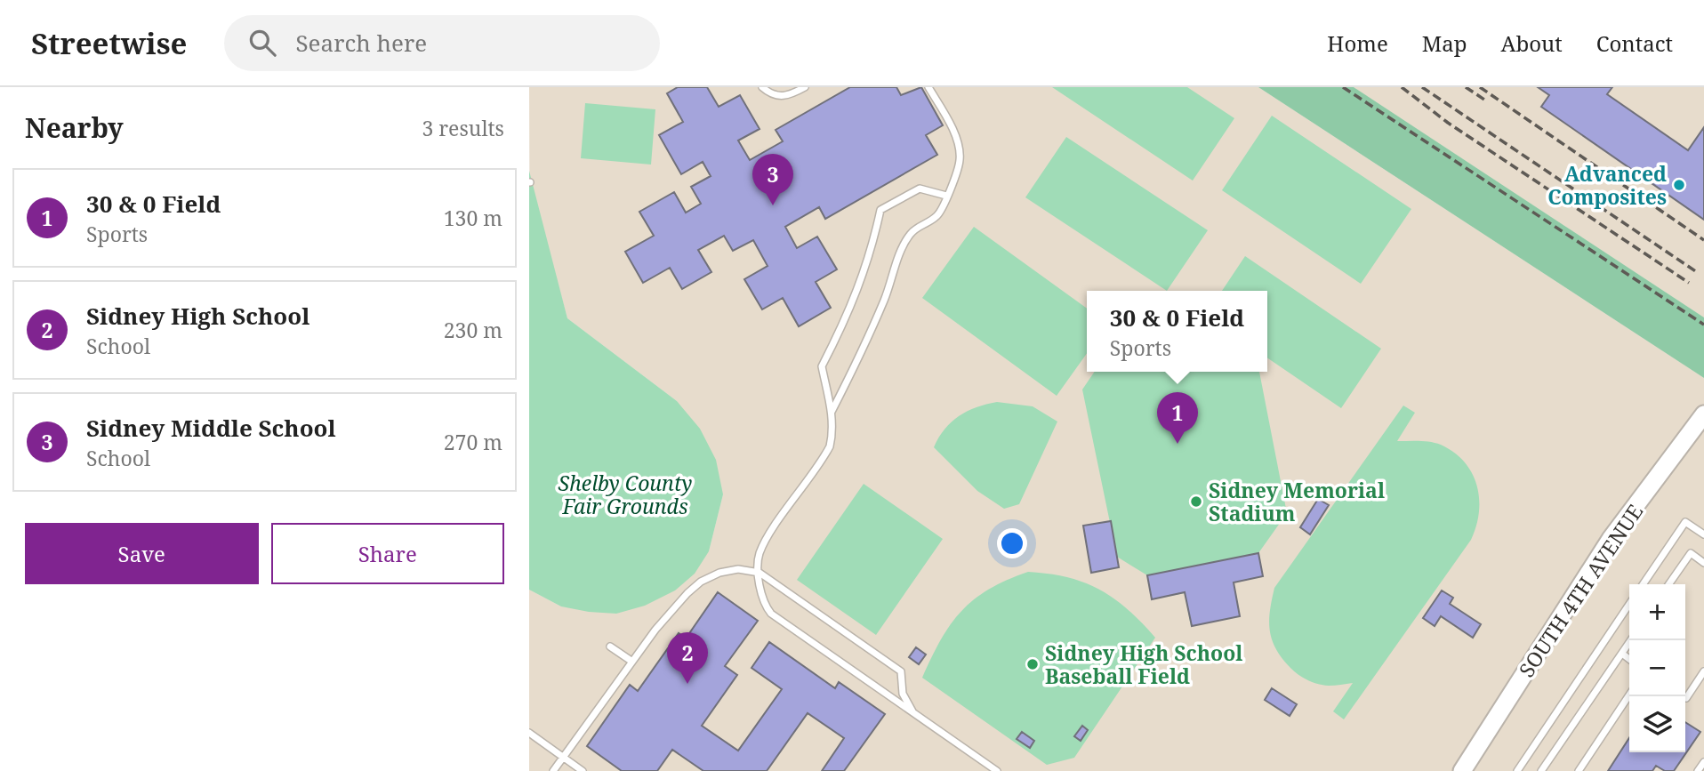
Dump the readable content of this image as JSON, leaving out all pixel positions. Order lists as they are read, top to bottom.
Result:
{
  "streets": {
    "street": ["SOUTH 4TH AVENUE"]
  },
  "parks": ["Shelby County Fair Grounds"],
  "places": ["Advanced Composites", "Sidney Memorial Stadium", "Sidney High School Baseball Field"],
  "page": {
    "header": "Streetwise",
    "search": "Search here",
    "nav": [
      "Home",
      "Map",
      "About",
      "Contact"
    ],
    "heading": ["Nearby", "3 results"],
    "pins": ["3", "1", "2"],
    "list": [
      {
        "mark": "1",
        "name": "30 & 0 Field",
        "note": "Sports",
        "value": "130 m"
      },
      {
        "mark": "2",
        "name": "Sidney High School",
        "note": "School",
        "value": "230 m"
      },
      {
        "mark": "3",
        "name": "Sidney Middle School",
        "note": "School",
        "value": "270 m"
      }
    ],
    "popup": ["30 & 0 Field", "Sports"],
    "buttons": ["Save", "Share"],
    "map_buttons": ["+", "−"]
  }
}
